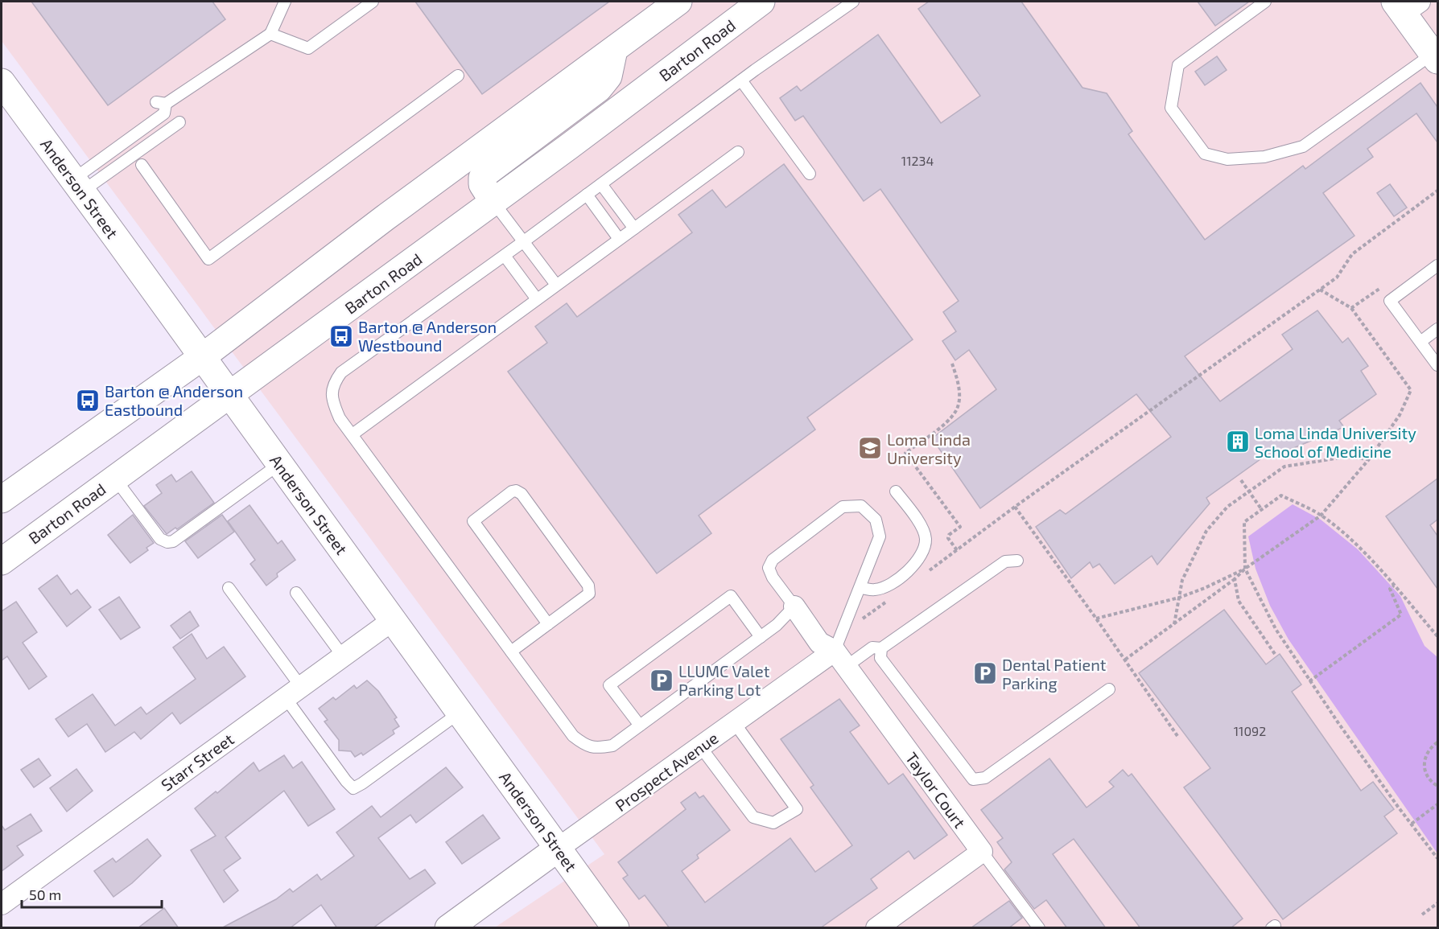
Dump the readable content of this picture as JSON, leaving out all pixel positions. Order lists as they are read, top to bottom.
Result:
{
  "streets": {
    "main road": ["Barton Road", "Anderson Street", "Prospect Avenue"],
    "street": ["Starr Street", "Taylor Court"]
  },
  "crossings": [
    ["Barton Road", "Anderson Street"],
    ["Anderson Street", "Starr Street"],
    ["Anderson Street", "Prospect Avenue"],
    ["Prospect Avenue", "Taylor Court"]
  ],
  "places": {
    "bus stop": ["Barton @ Anderson Westbound", "Barton @ Anderson Eastbound"],
    "building": ["Loma Linda University School of Medicine"],
    "school or university": ["Loma Linda University"],
    "parking": ["Dental Patient Parking", "LLUMC Valet Parking Lot"]
  },
  "house_numbers": ["11234", "11092"],
  "scale_bar": "50 m"
}
